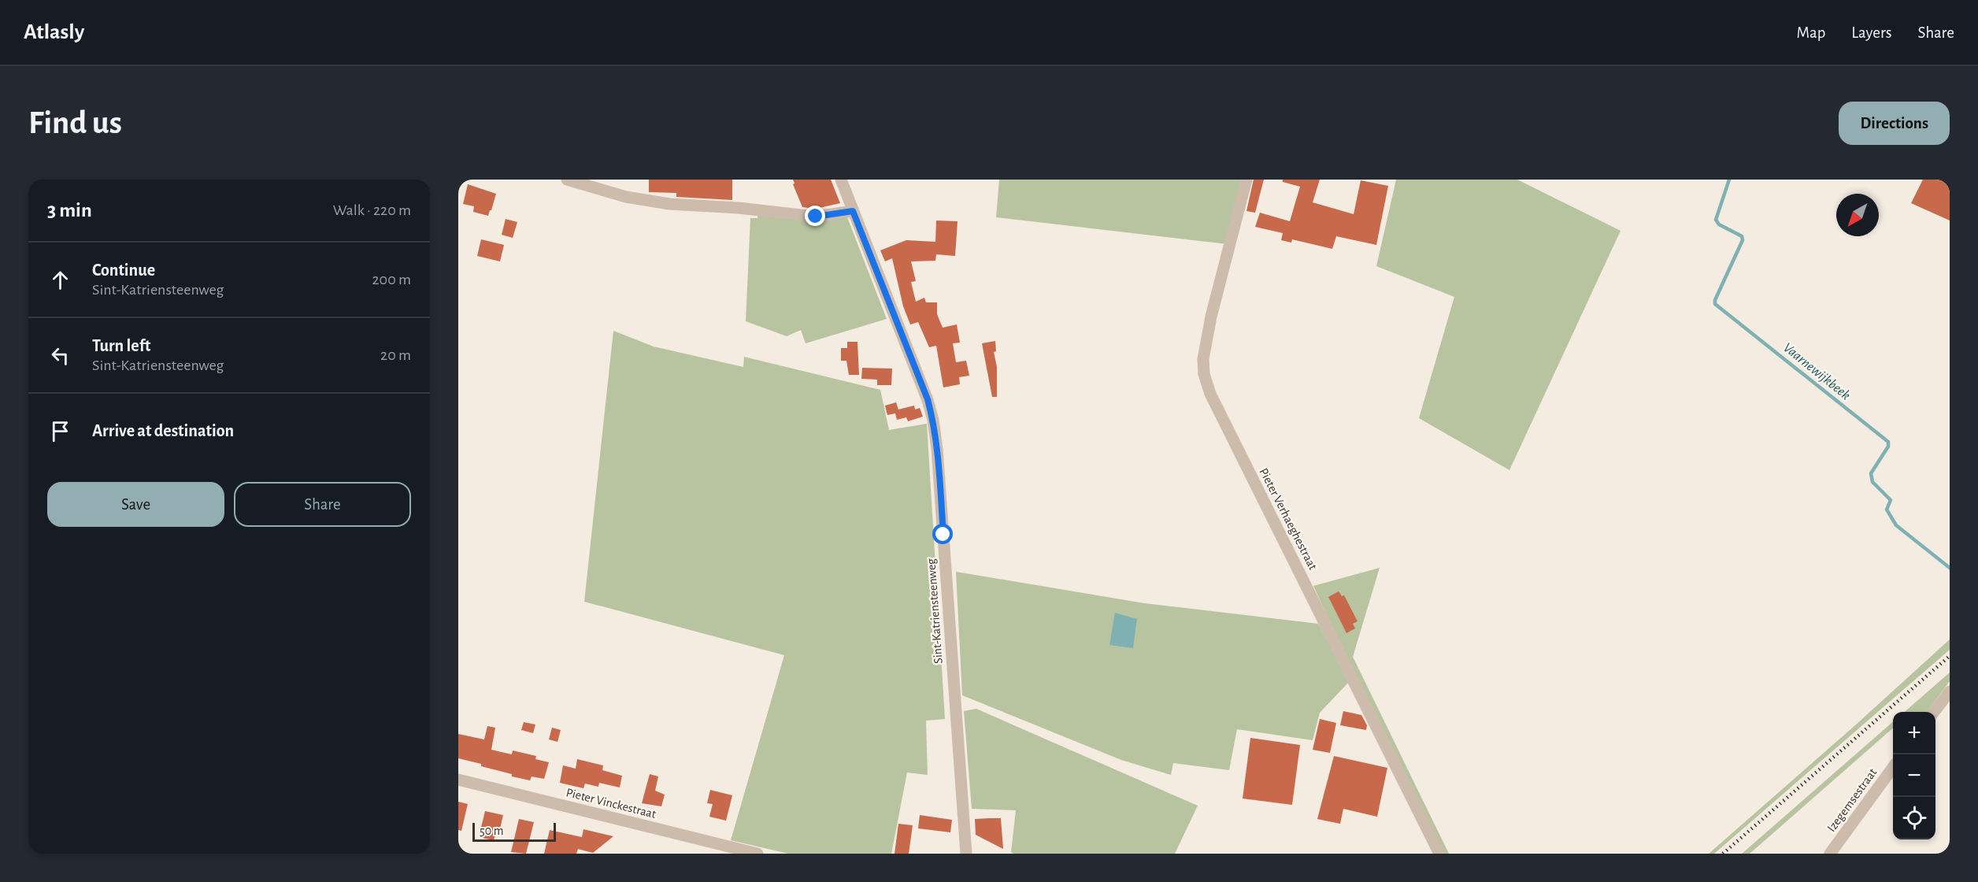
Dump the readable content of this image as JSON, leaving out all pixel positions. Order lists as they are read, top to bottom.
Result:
{
  "streets": {
    "street": [
      "Pieter Verhaeghestraat",
      "Sint-Katriensteenweg",
      "Izegemsestraat",
      "Pieter Vinckestraat"
    ]
  },
  "water": ["Vaarnewijkbeek"],
  "scale_bar": "50 m",
  "north": "bottom left",
  "page": {
    "header": "Atlasly",
    "nav": ["Map", "Layers", "Share"],
    "buttons": [
      "Directions",
      ["Save", "Share"]
    ],
    "title": "Find us",
    "heading": ["3 min", "Walk · 220 m"],
    "list": [
      ["Continue", "Sint-Katriensteenweg", "200 m"],
      ["Turn left", "Sint-Katriensteenweg", "20 m"],
      "Arrive at destination"
    ],
    "map_buttons": ["+", "−"],
    "scale": "50 m"
  }
}
